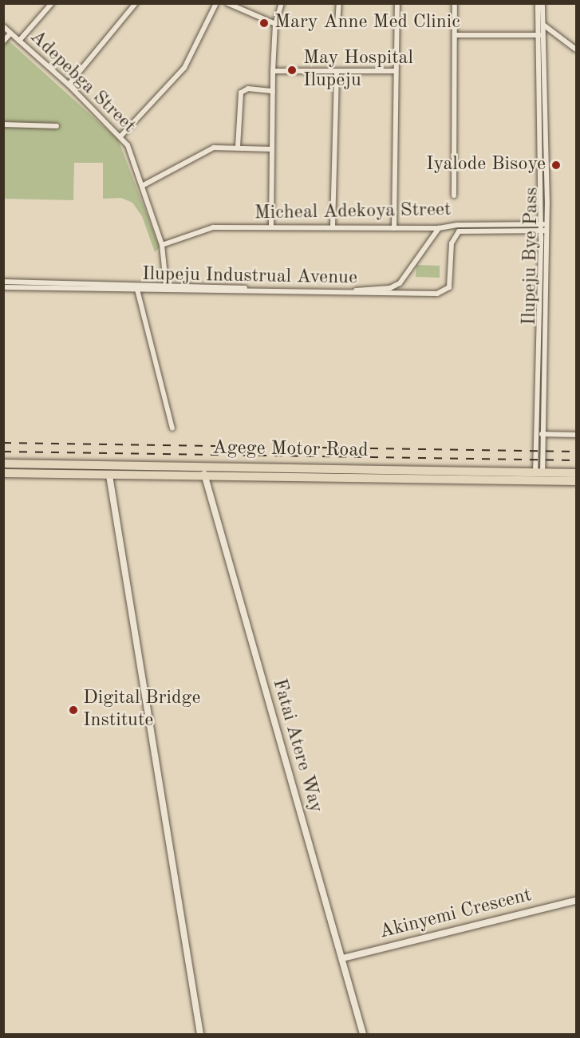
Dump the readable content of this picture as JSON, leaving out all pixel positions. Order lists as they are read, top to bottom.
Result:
{
  "streets": {
    "highway": ["Agege Motor Road"],
    "street": [
      "Adepebga Street",
      "Micheal Adekoya Street",
      "Ilupeju Bye Pass",
      "Ilupeju Industrual Avenue",
      "Fatai Atere Way",
      "Akinyemi Crescent"
    ]
  },
  "crossings": [
    ["Adepebga Street", "Micheal Adekoya Street"],
    ["Adepebga Street", "Ilupeju Industrual Avenue"],
    ["Micheal Adekoya Street", "Ilupeju Bye Pass"],
    ["Micheal Adekoya Street", "Ilupeju Industrual Avenue"],
    ["Ilupeju Bye Pass", "Agege Motor Road"],
    ["Agege Motor Road", "Fatai Atere Way"],
    ["Fatai Atere Way", "Akinyemi Crescent"]
  ],
  "places": [
    "Mary Anne Med Clinic",
    "May Hospital Ilupeju",
    "Iyalode Bisoye",
    "Digital Bridge Institute"
  ]
}
